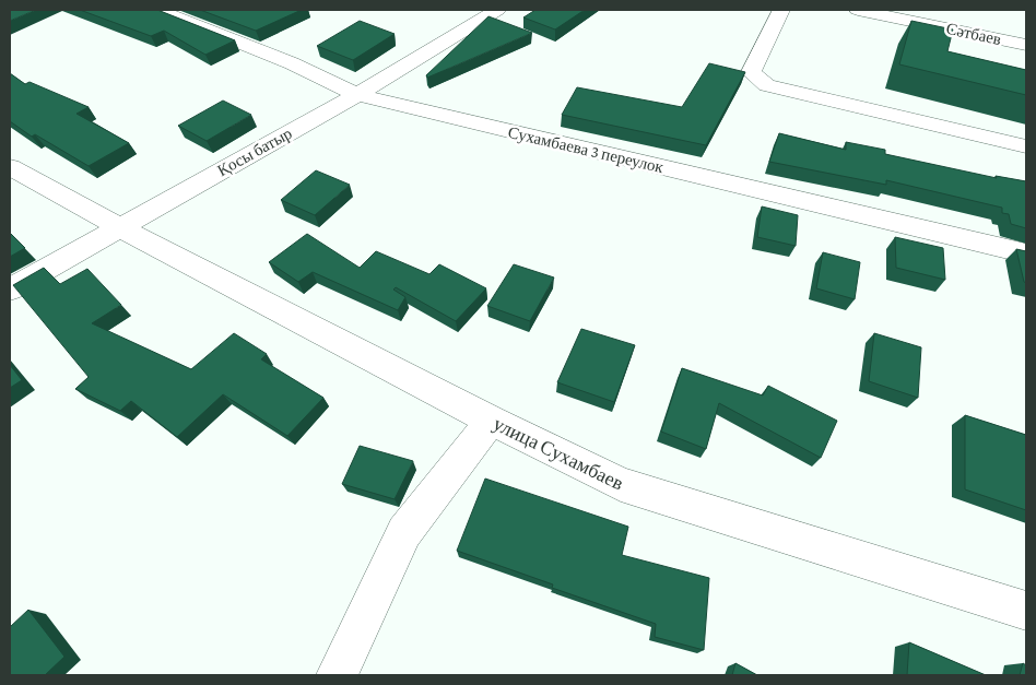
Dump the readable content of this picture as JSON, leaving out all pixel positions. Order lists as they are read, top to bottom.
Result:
{
  "streets": {
    "street": [
      "Сәтбаев",
      "Сухамбаева 3 переулок",
      "Қосы батыр",
      "улица Сухамбаев"
    ]
  },
  "crossings": [
    ["Сухамбаева 3 переулок", "Қосы батыр"],
    ["Қосы батыр", "улица Сухамбаев"]
  ]
}
